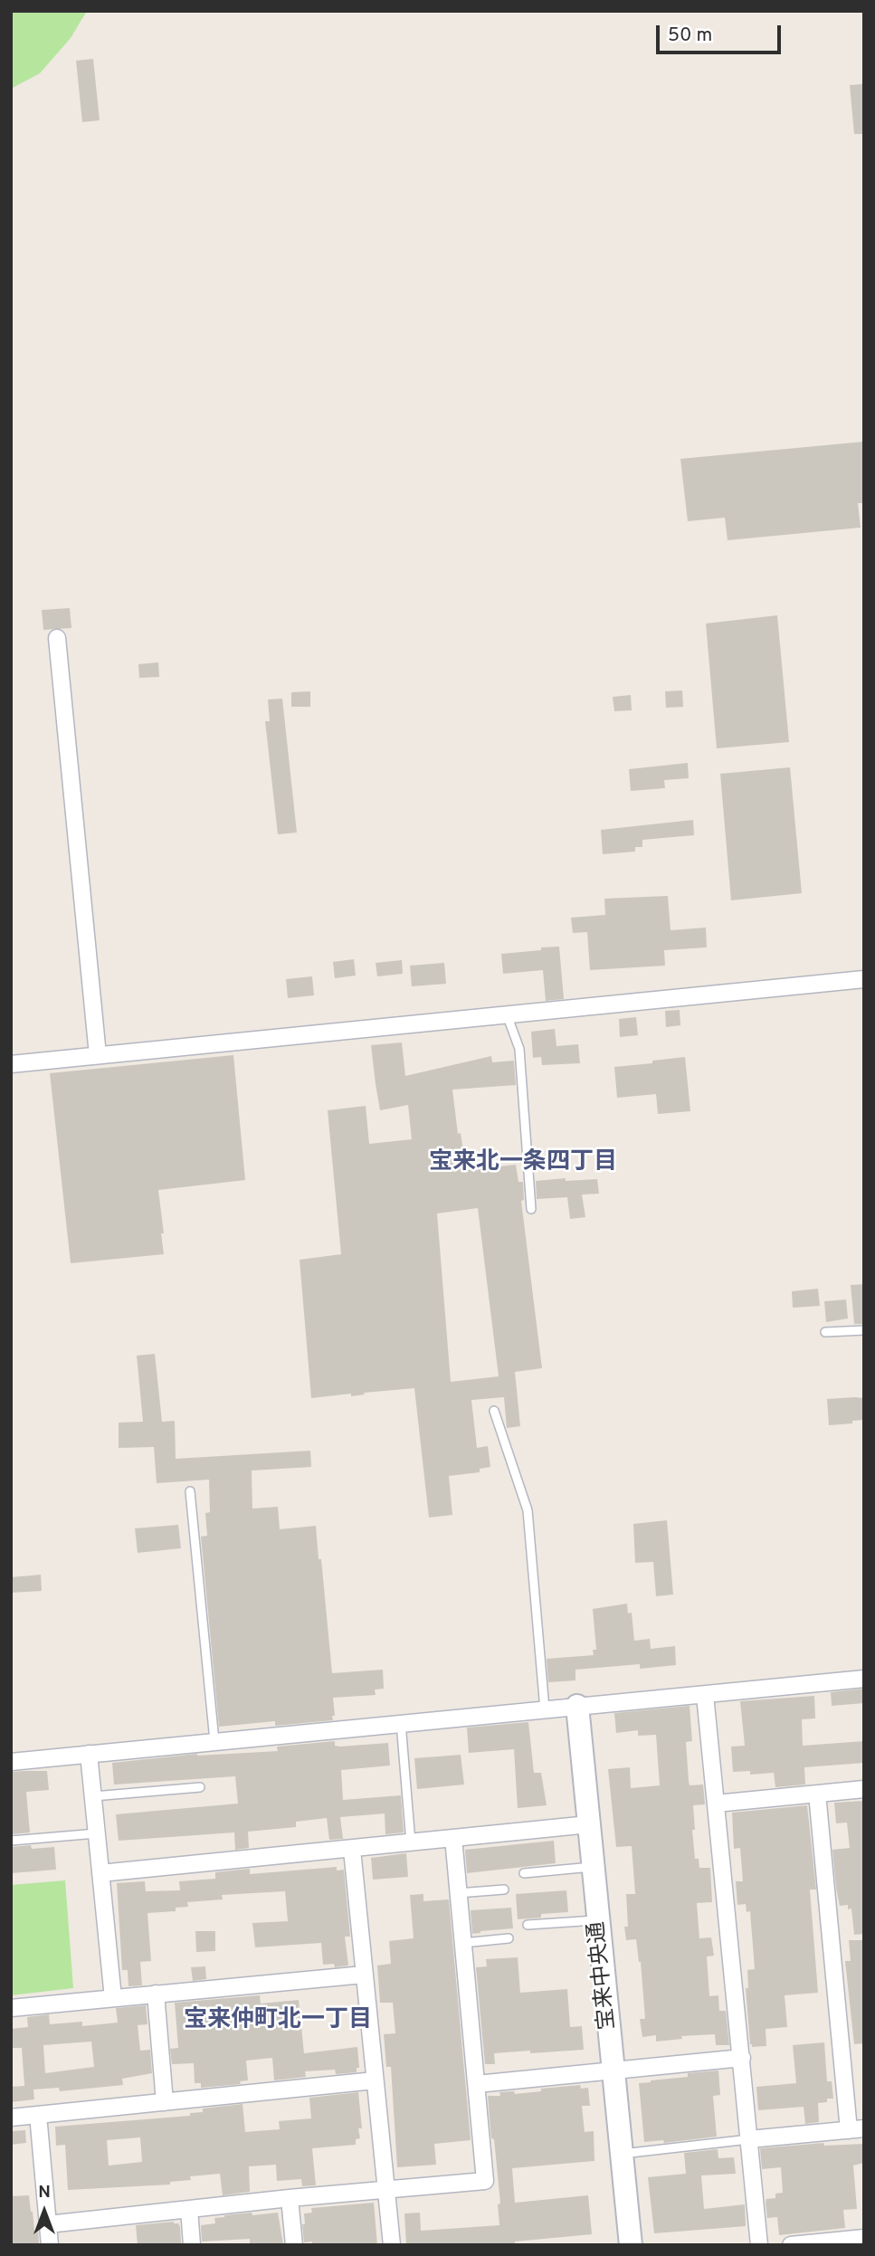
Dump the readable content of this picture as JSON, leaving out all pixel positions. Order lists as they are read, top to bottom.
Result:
{
  "streets": {
    "street": ["宝来中央通"]
  },
  "districts": ["宝来北一条四丁目", "宝来仲町北一丁目"],
  "scale_bar": "50 m",
  "north": "top"
}
